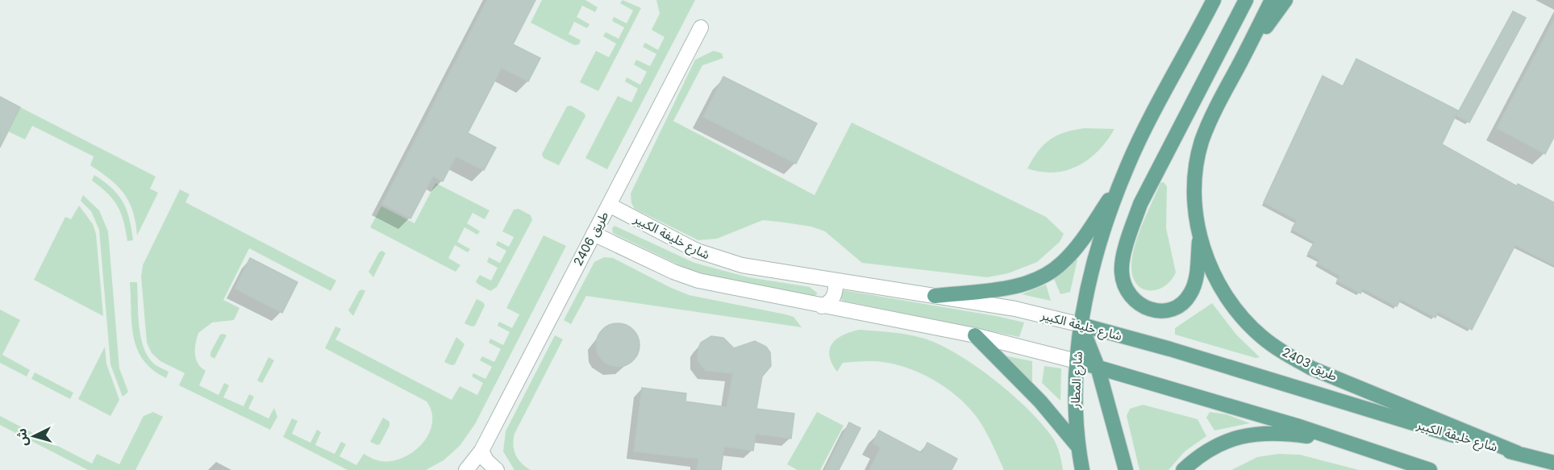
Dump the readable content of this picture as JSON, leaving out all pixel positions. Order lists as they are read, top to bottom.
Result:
{
  "streets": {
    "main road": ["شارع خليفة الكبير", "طريق 2403", "شارع المطار"],
    "street": ["طريق 2406"]
  },
  "crossings": [
    ["شارع خليفة الكبير", "طريق 2406"],
    ["شارع خليفة الكبير", "طريق 2403"],
    ["شارع خليفة الكبير", "شارع المطار"]
  ],
  "north": "left"
}
